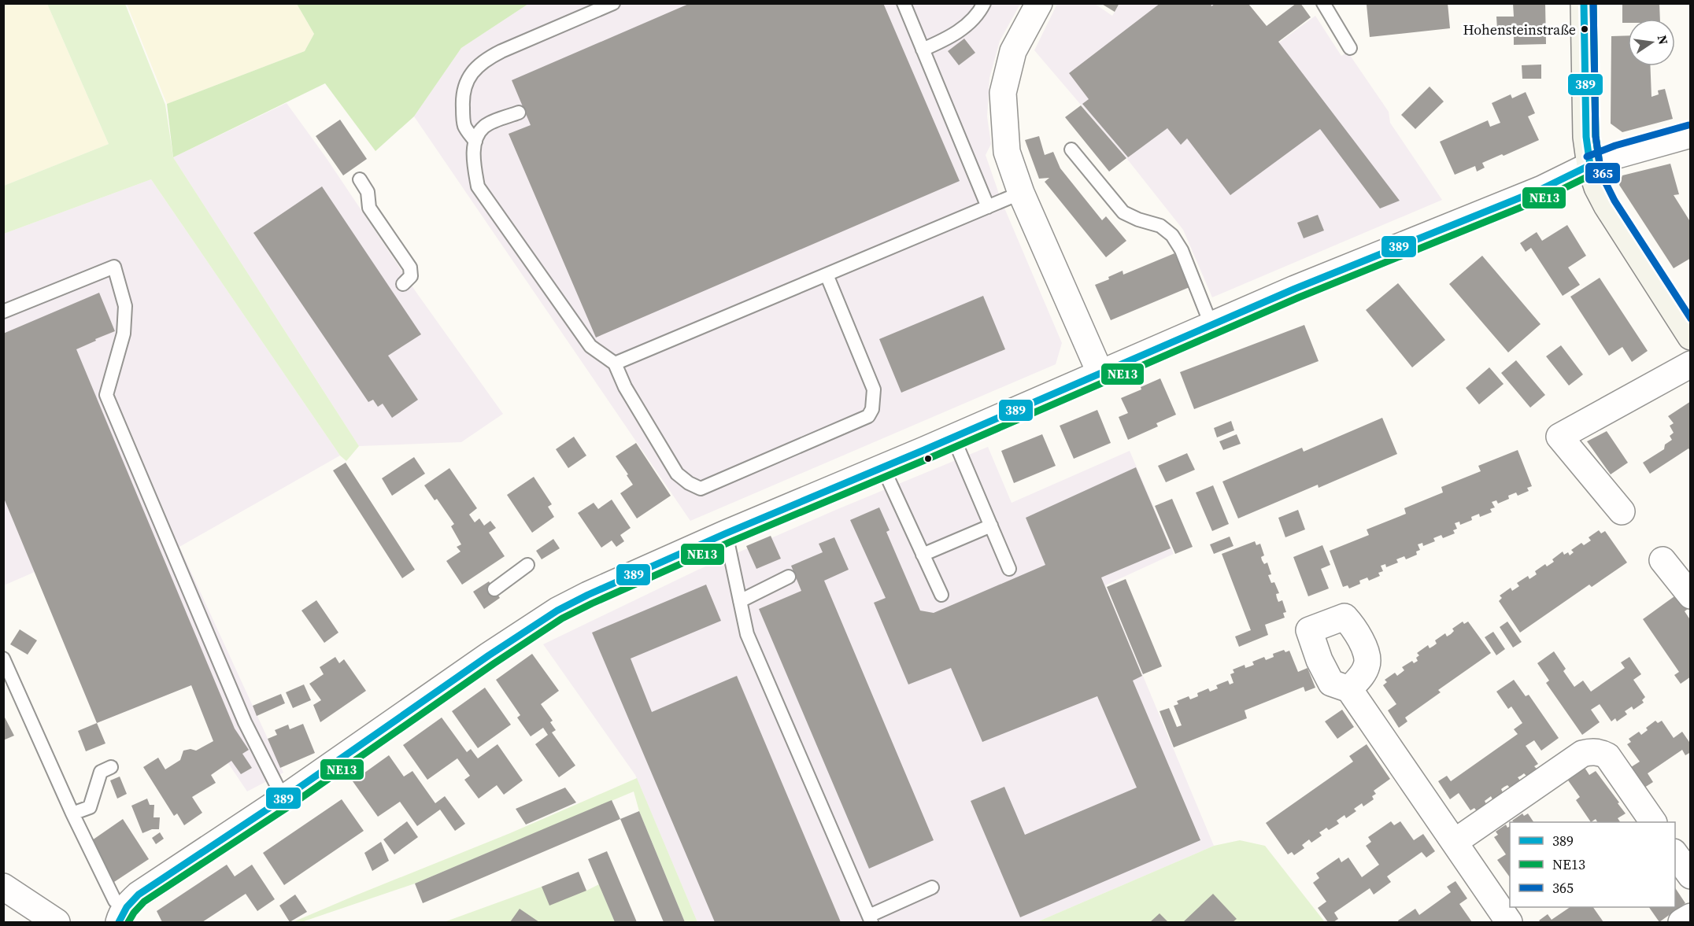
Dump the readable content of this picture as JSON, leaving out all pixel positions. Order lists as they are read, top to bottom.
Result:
{
  "places": ["Hohensteinstraße"],
  "lines": ["transit line 389", "transit line NE13", "transit line 365"],
  "legend": ["389", "NE13", "365"],
  "north": "right"
}
